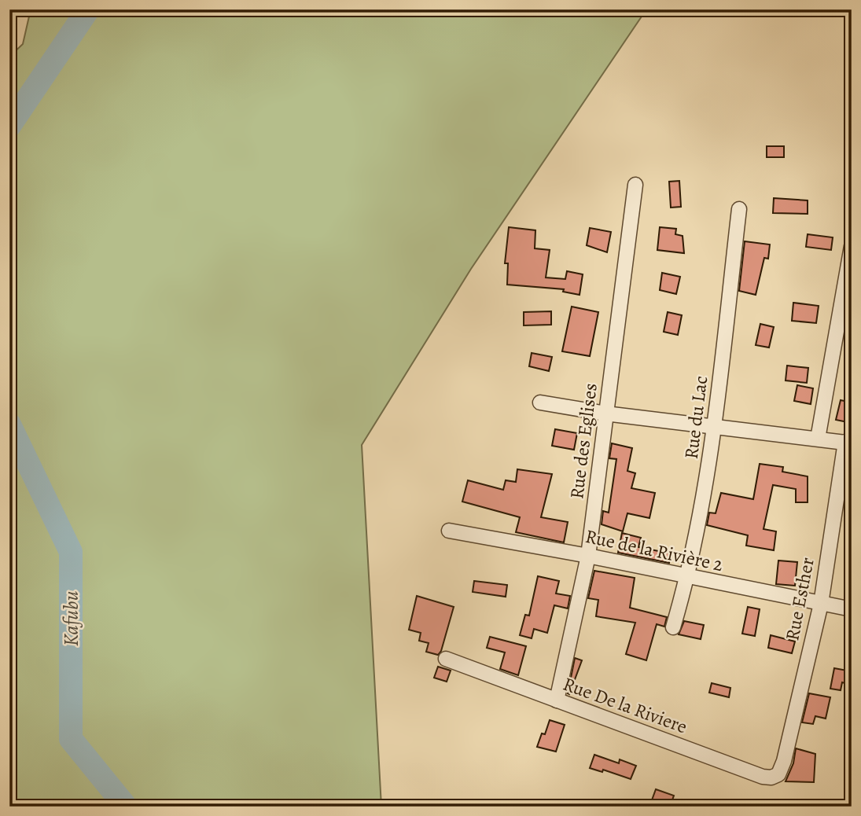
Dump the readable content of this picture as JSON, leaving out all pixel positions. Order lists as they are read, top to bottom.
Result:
{
  "streets": {
    "street": [
      "Rue du Lac",
      "Rue des Eglises",
      "Rue de la Rivière 2",
      "Rue Esther",
      "Rue De la Riviere"
    ]
  },
  "crossings": [
    ["Rue du Lac", "Rue de la Rivière 2"],
    ["Rue des Eglises", "Rue de la Rivière 2"],
    ["Rue des Eglises", "Rue De la Riviere"],
    ["Rue de la Rivière 2", "Rue Esther"],
    ["Rue Esther", "Rue De la Riviere"]
  ],
  "water": ["Kafubu"]
}
